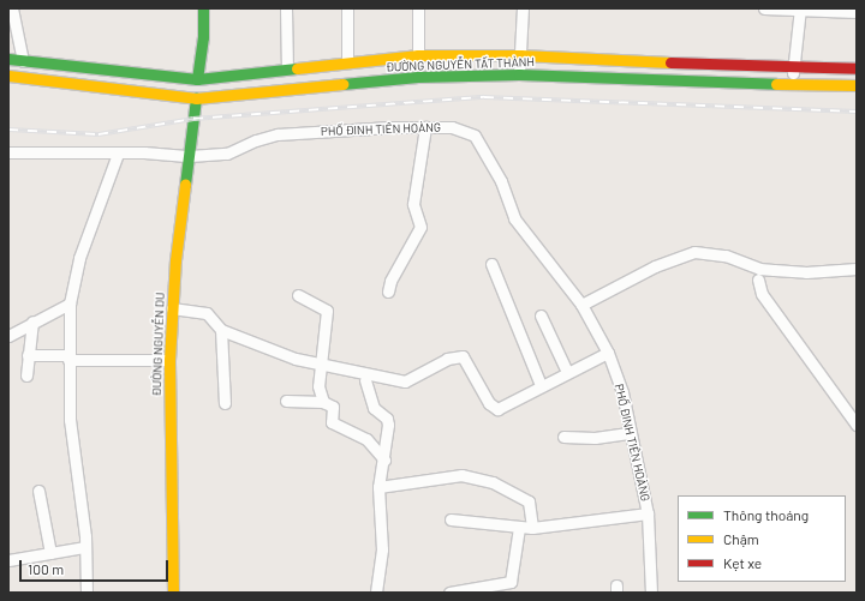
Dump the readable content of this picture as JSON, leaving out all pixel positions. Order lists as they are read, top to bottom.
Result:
{
  "streets": {
    "main road": ["ĐƯỜNG NGUYỄN TẤT THÀNH", "ĐƯỜNG NGUYỄN DU"],
    "street": ["PHỐ ĐINH TIÊN HOÀNG"]
  },
  "crossings": [
    ["ĐƯỜNG NGUYỄN TẤT THÀNH", "ĐƯỜNG NGUYỄN DU"],
    ["PHỐ ĐINH TIÊN HOÀNG", "ĐƯỜNG NGUYỄN DU"]
  ],
  "legend": ["Thông thoáng", "Chậm", "Kẹt xe"],
  "scale_bar": "100 m"
}
